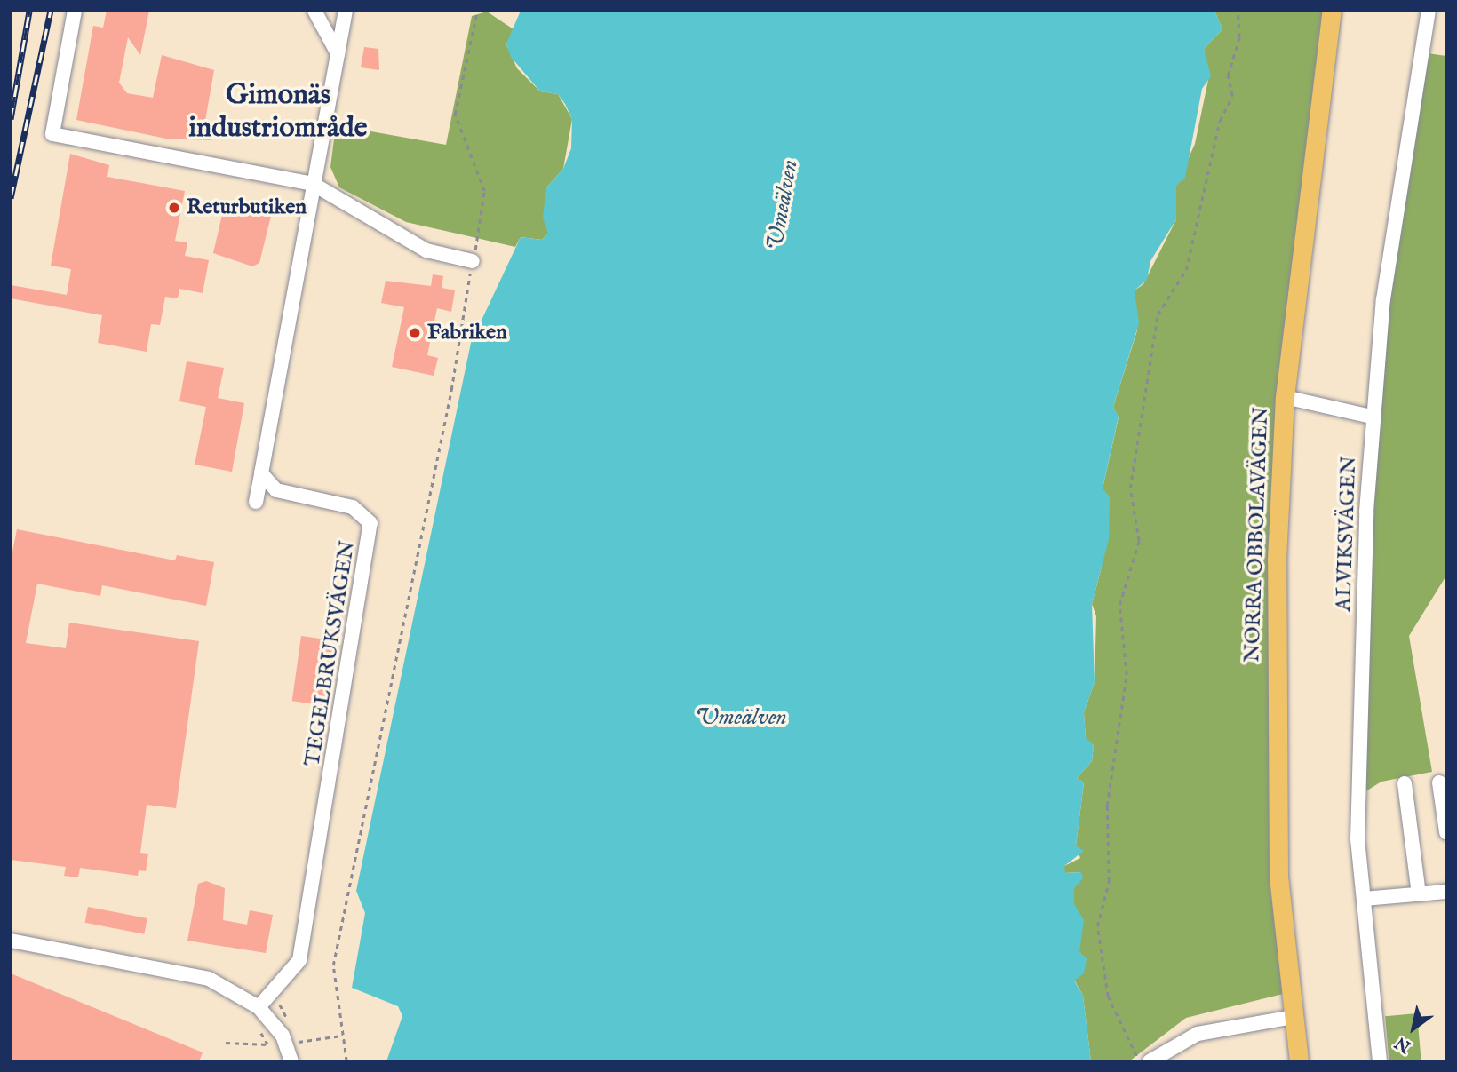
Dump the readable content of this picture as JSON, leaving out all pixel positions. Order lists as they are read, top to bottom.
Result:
{
  "streets": {
    "highway": ["NORRA OBBOLAVÄGEN"],
    "street": ["ALVIKSVÄGEN", "TEGELBRUKSVÄGEN"]
  },
  "districts": ["Gimonäs industriområde"],
  "water": ["Umeälven"],
  "places": ["Returbutiken", "Fabriken"],
  "north": "bottom left"
}
